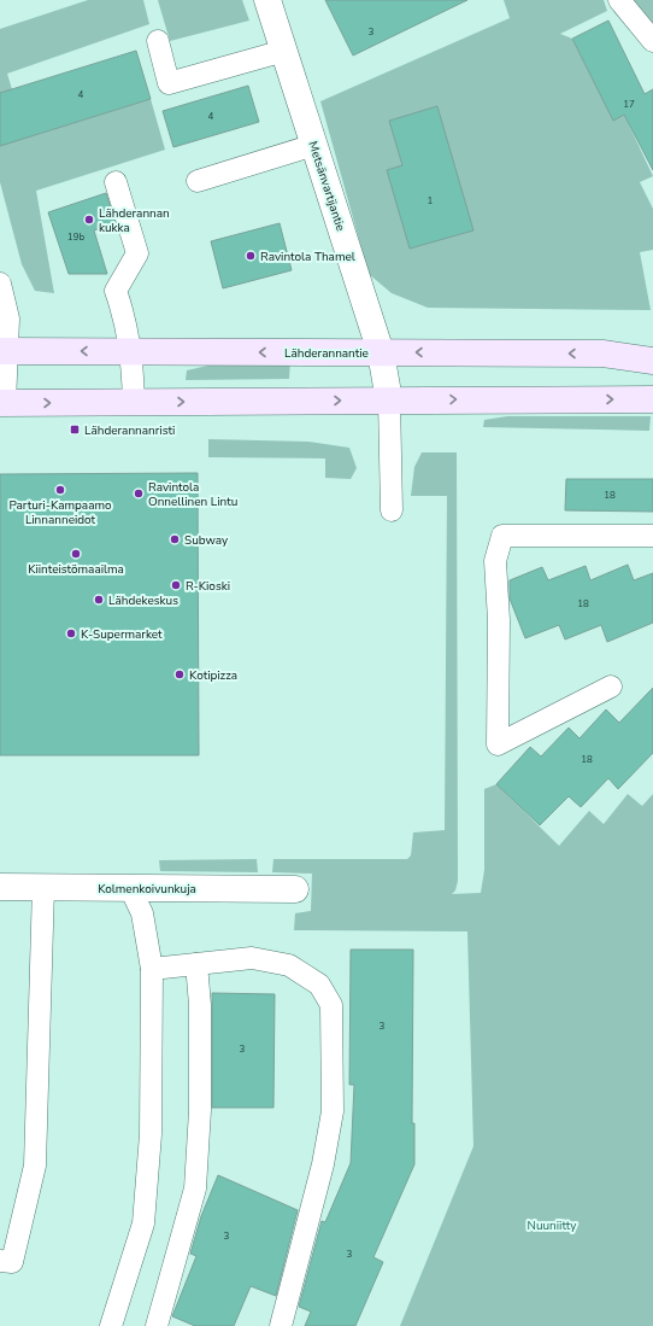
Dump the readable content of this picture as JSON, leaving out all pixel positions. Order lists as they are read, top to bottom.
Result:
{
  "streets": {
    "main road": ["Lähderannantie"],
    "street": ["Metsänvartijantie", "Kolmenkoivunkuja"]
  },
  "crossings": [
    ["Metsänvartijantie", "Lähderannantie"]
  ],
  "parks": ["Nuuniitty"],
  "places": {
    "other": [
      "Lähderannan kukka",
      "Ravintola Thamel",
      "Parturi-Kampaamo Linnanneidot",
      "Ravintola Onnellinen Lintu",
      "Subway",
      "Kiinteistömaailma",
      "R-Kioski",
      "Lähdekeskus",
      "K-Supermarket",
      "Kotipizza"
    ],
    "transit": ["Lähderannanristi"]
  },
  "house_numbers": [
    "3",
    "4",
    "17",
    "4",
    "1",
    "19b",
    "18",
    "18",
    "18",
    "3",
    "3",
    "3",
    "3"
  ]
}
